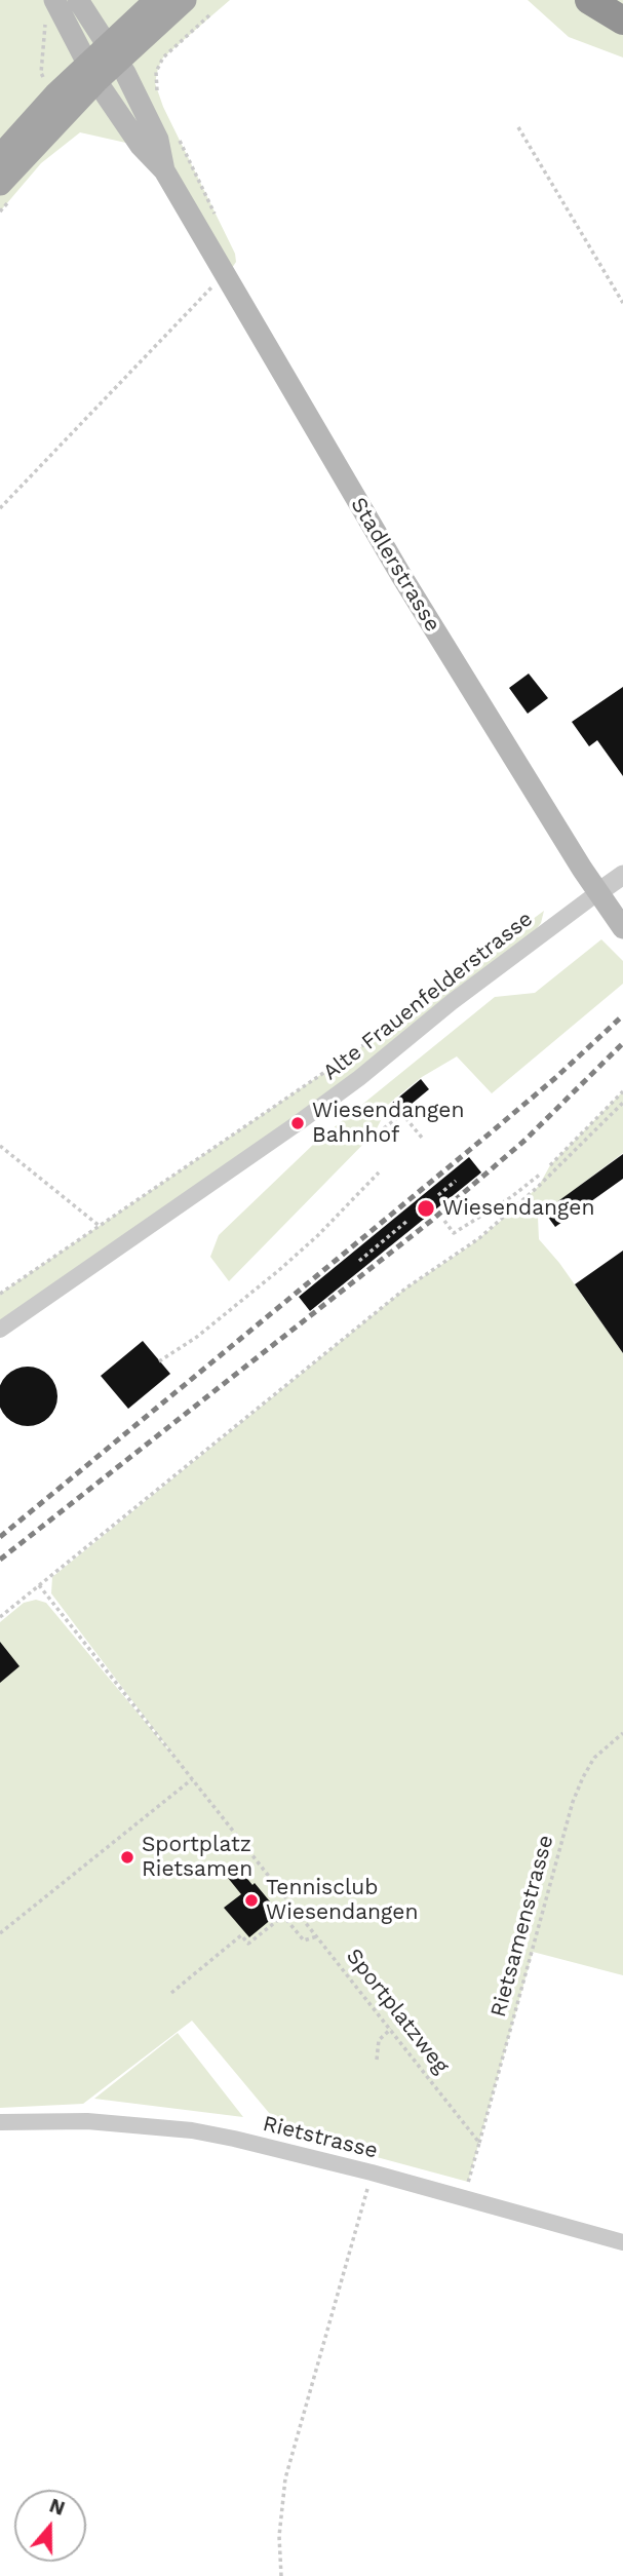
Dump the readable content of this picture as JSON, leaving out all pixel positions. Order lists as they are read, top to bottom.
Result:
{
  "streets": {
    "main road": ["Stadlerstrasse"],
    "street": ["Alte Frauenfelderstrasse", "Rietstrasse"],
    "path": ["Rietsamenstrasse", "Sportplatzweg"]
  },
  "crossings": [
    ["Stadlerstrasse", "Alte Frauenfelderstrasse"],
    ["Rietsamenstrasse", "Sportplatzweg"]
  ],
  "places": [
    "Wiesendangen Bahnhof",
    "Wiesendangen",
    "Sportplatz Rietsamen",
    "Tennisclub Wiesendangen"
  ],
  "north": "top"
}
